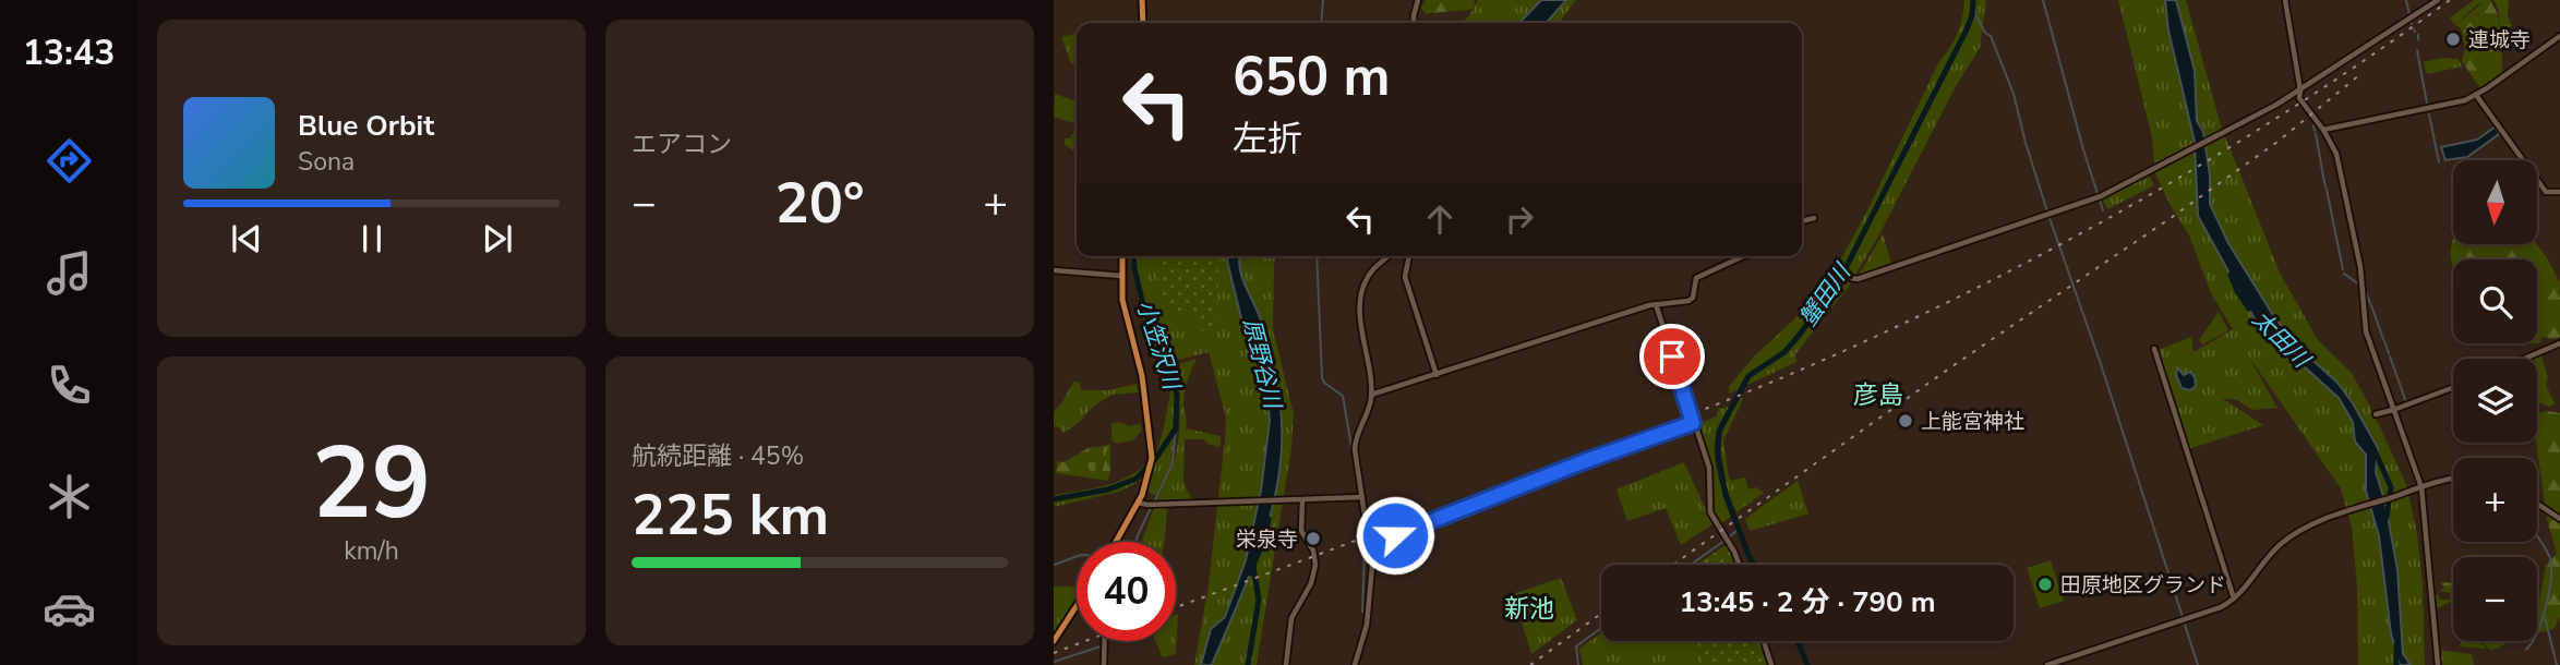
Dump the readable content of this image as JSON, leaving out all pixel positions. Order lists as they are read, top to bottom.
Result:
{
  "districts": ["彦島", "新池"],
  "water": [
    "蟹田川",
    "太田川",
    "小笠沢川",
    "原野谷川"
  ],
  "places": [
    "連城寺",
    "上能宮神社",
    "栄泉寺",
    "田原地区グランド"
  ],
  "north": "bottom",
  "page": {
    "tabs": "13:43",
    "tile": [
      "エアコン",
      ["29", "km/h"],
      ["航続距離 · 45%", "225 km"]
    ],
    "turn": ["650 m", "左折"],
    "song": ["Blue Orbit", "Sona"],
    "map_buttons": ["+", "−"],
    "heat": ["−", "20°", "+"],
    "limit": "40",
    "trip": "13:45 · 2 分 · 790 m"
  }
}
